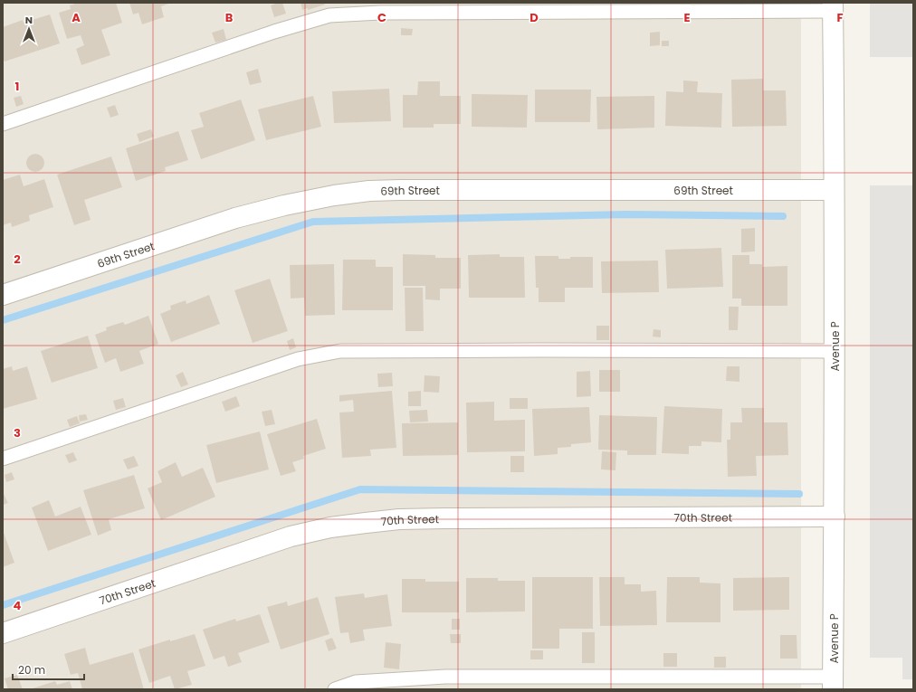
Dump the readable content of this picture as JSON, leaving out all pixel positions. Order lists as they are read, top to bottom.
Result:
{
  "streets": {
    "street": ["69th Street", "Avenue P", "70th Street"]
  },
  "crossings": [
    ["69th Street", "Avenue P"],
    ["Avenue P", "70th Street"]
  ],
  "scale_bar": "20 m",
  "north": "top",
  "grid": {
    "columns": [
      "A",
      "B",
      "C",
      "D",
      "E",
      "F"
    ],
    "rows": [
      "1",
      "2",
      "3",
      "4"
    ]
  }
}
